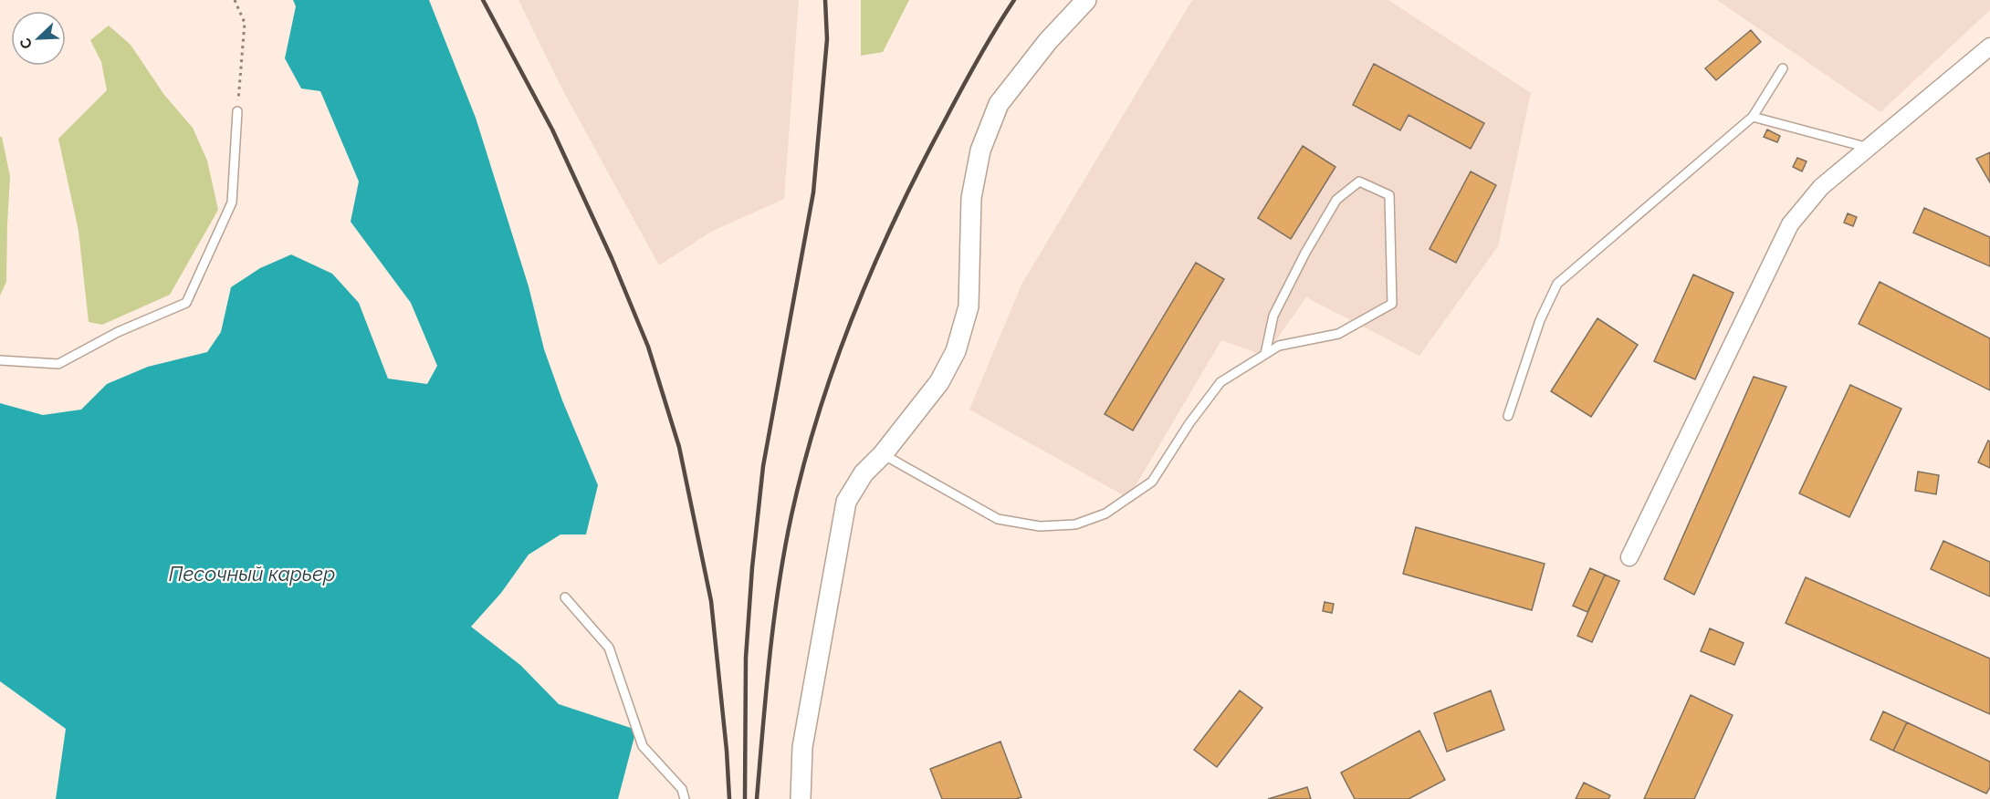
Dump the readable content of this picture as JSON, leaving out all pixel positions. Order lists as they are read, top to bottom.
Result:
{
  "water": ["Песочный карьер"],
  "north": "bottom left"
}
